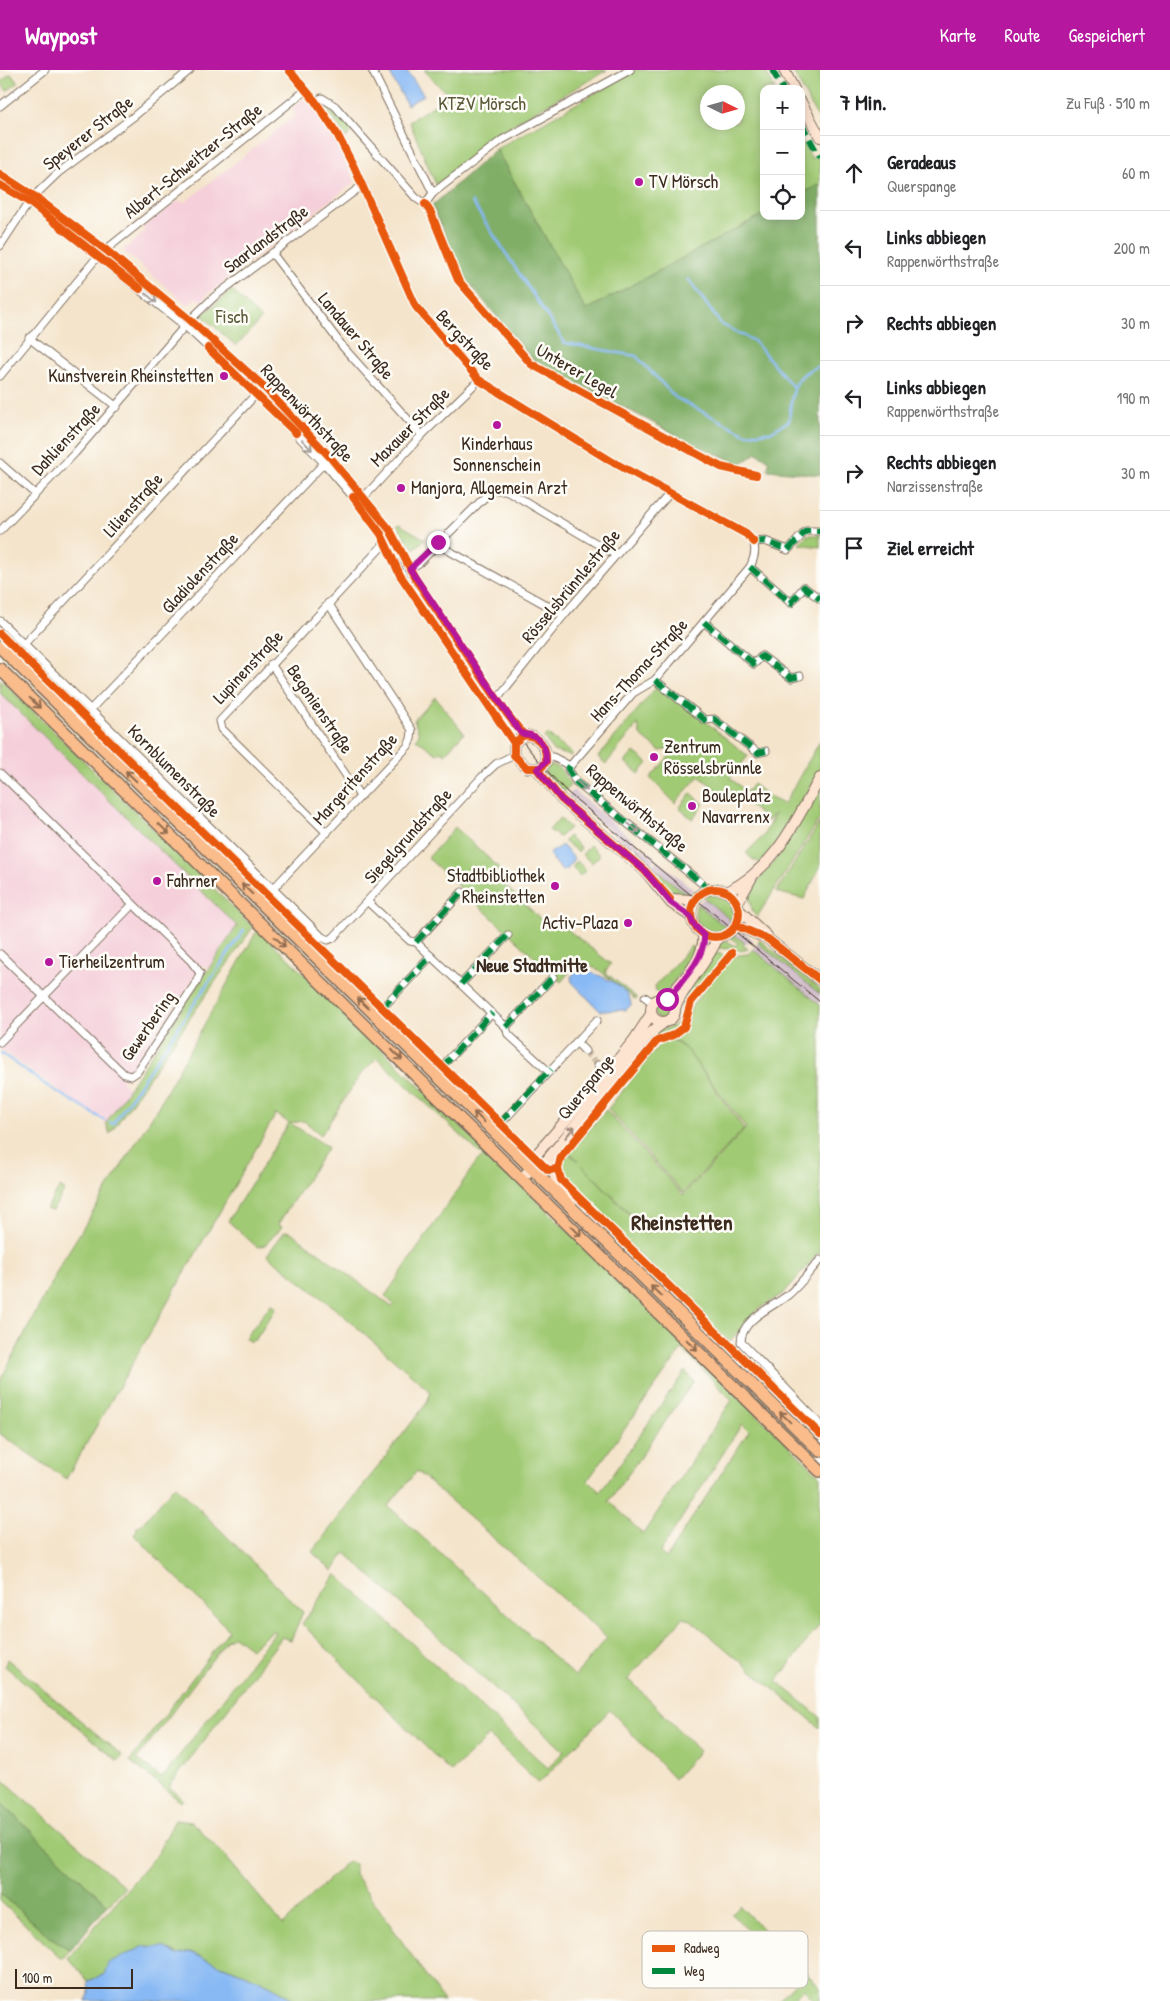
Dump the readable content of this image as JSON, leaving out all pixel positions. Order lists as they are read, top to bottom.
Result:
{
  "streets": {
    "main road": ["Querspange"],
    "street": [
      "Speyerer Straße",
      "Albert-Schweitzer-Straße",
      "Saarlandstraße",
      "Landauer Straße",
      "Bergstraße",
      "Unterer Legel",
      "Rappenwörthstraße",
      "Maxauer Straße",
      "Dahlienstraße",
      "Lilienstraße",
      "Gladiolenstraße",
      "Rösselsbrünnlestraße",
      "Lupinenstraße",
      "Hans-Thoma-Straße",
      "Begonienstraße",
      "Kornblumenstraße",
      "Margeritenstraße",
      "Siegelgrundstraße",
      "Gewerbering"
    ]
  },
  "crossings": [
    ["Speyerer Straße", "Rappenwörthstraße"],
    ["Albert-Schweitzer-Straße", "Bergstraße"],
    ["Albert-Schweitzer-Straße", "Rappenwörthstraße"],
    ["Saarlandstraße", "Landauer Straße"],
    ["Saarlandstraße", "Bergstraße"],
    ["Saarlandstraße", "Rappenwörthstraße"],
    ["Saarlandstraße", "Dahlienstraße"],
    ["Landauer Straße", "Maxauer Straße"],
    ["Bergstraße", "Unterer Legel"],
    ["Bergstraße", "Maxauer Straße"],
    ["Bergstraße", "Rösselsbrünnlestraße"],
    ["Rappenwörthstraße", "Maxauer Straße"],
    ["Rappenwörthstraße", "Dahlienstraße"],
    ["Rappenwörthstraße", "Lilienstraße"],
    ["Rappenwörthstraße", "Gladiolenstraße"],
    ["Rappenwörthstraße", "Rösselsbrünnlestraße"],
    ["Rappenwörthstraße", "Lupinenstraße"],
    ["Rappenwörthstraße", "Hans-Thoma-Straße"],
    ["Rappenwörthstraße", "Siegelgrundstraße"],
    ["Lilienstraße", "Kornblumenstraße"],
    ["Gladiolenstraße", "Kornblumenstraße"],
    ["Lupinenstraße", "Begonienstraße"],
    ["Lupinenstraße", "Margeritenstraße"],
    ["Begonienstraße", "Margeritenstraße"],
    ["Kornblumenstraße", "Margeritenstraße"],
    ["Kornblumenstraße", "Siegelgrundstraße"]
  ],
  "districts": ["Neue Stadtmitte", "Rheinstetten"],
  "parks": ["KTZV Mörsch", "Fisch"],
  "places": [
    "TV Mörsch",
    "Kunstverein Rheinstetten",
    "Kinderhaus Sonnenschein",
    "Manjora, Allgemein Arzt",
    "Zentrum Rösselsbrünnle",
    "Bouleplatz Navarrenx",
    "Fahrner",
    "Stadtbibliothek Rheinstetten",
    "Activ-Plaza",
    "Tierheilzentrum"
  ],
  "legend": ["Radweg", "Weg"],
  "scale_bar": "100 m",
  "north": "right",
  "page": {
    "header": "Waypost",
    "nav": ["Karte", "Route", "Gespeichert"],
    "heading": ["7 Min.", "Zu Fuß · 510 m"],
    "map_buttons": ["+", "−"],
    "list": [
      ["Geradeaus", "Querspange", "60 m"],
      ["Links abbiegen", "Rappenwörthstraße", "200 m"],
      ["Rechts abbiegen", "30 m"],
      ["Links abbiegen", "Rappenwörthstraße", "190 m"],
      ["Rechts abbiegen", "Narzissenstraße", "30 m"],
      "Ziel erreicht"
    ],
    "scale": "100 m"
  }
}
